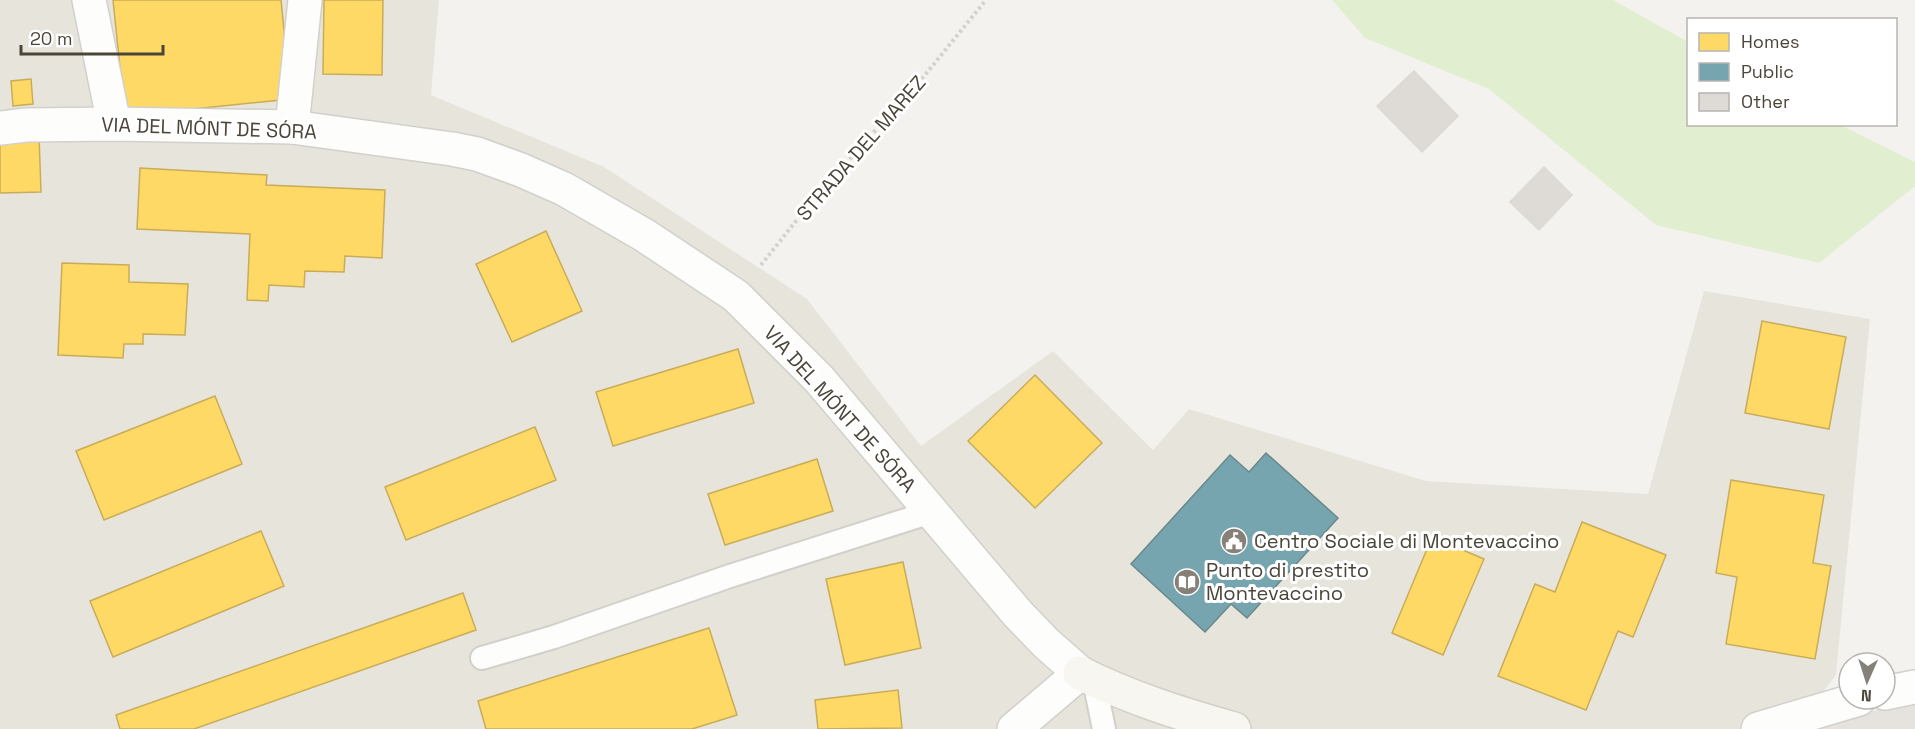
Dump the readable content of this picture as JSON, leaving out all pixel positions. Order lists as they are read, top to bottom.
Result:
{
  "streets": {
    "street": ["VIA DEL MÓNT DE SÓRA"],
    "path": ["STRADA DEL MAREZ"]
  },
  "crossings": [
    ["VIA DEL MÓNT DE SÓRA", "STRADA DEL MAREZ"]
  ],
  "places": {
    "public building": ["Centro Sociale di Montevaccino"],
    "library": ["Punto di prestito Montevaccino"]
  },
  "legend": ["Homes", "Public", "Other"],
  "scale_bar": "20 m",
  "north": "bottom"
}
